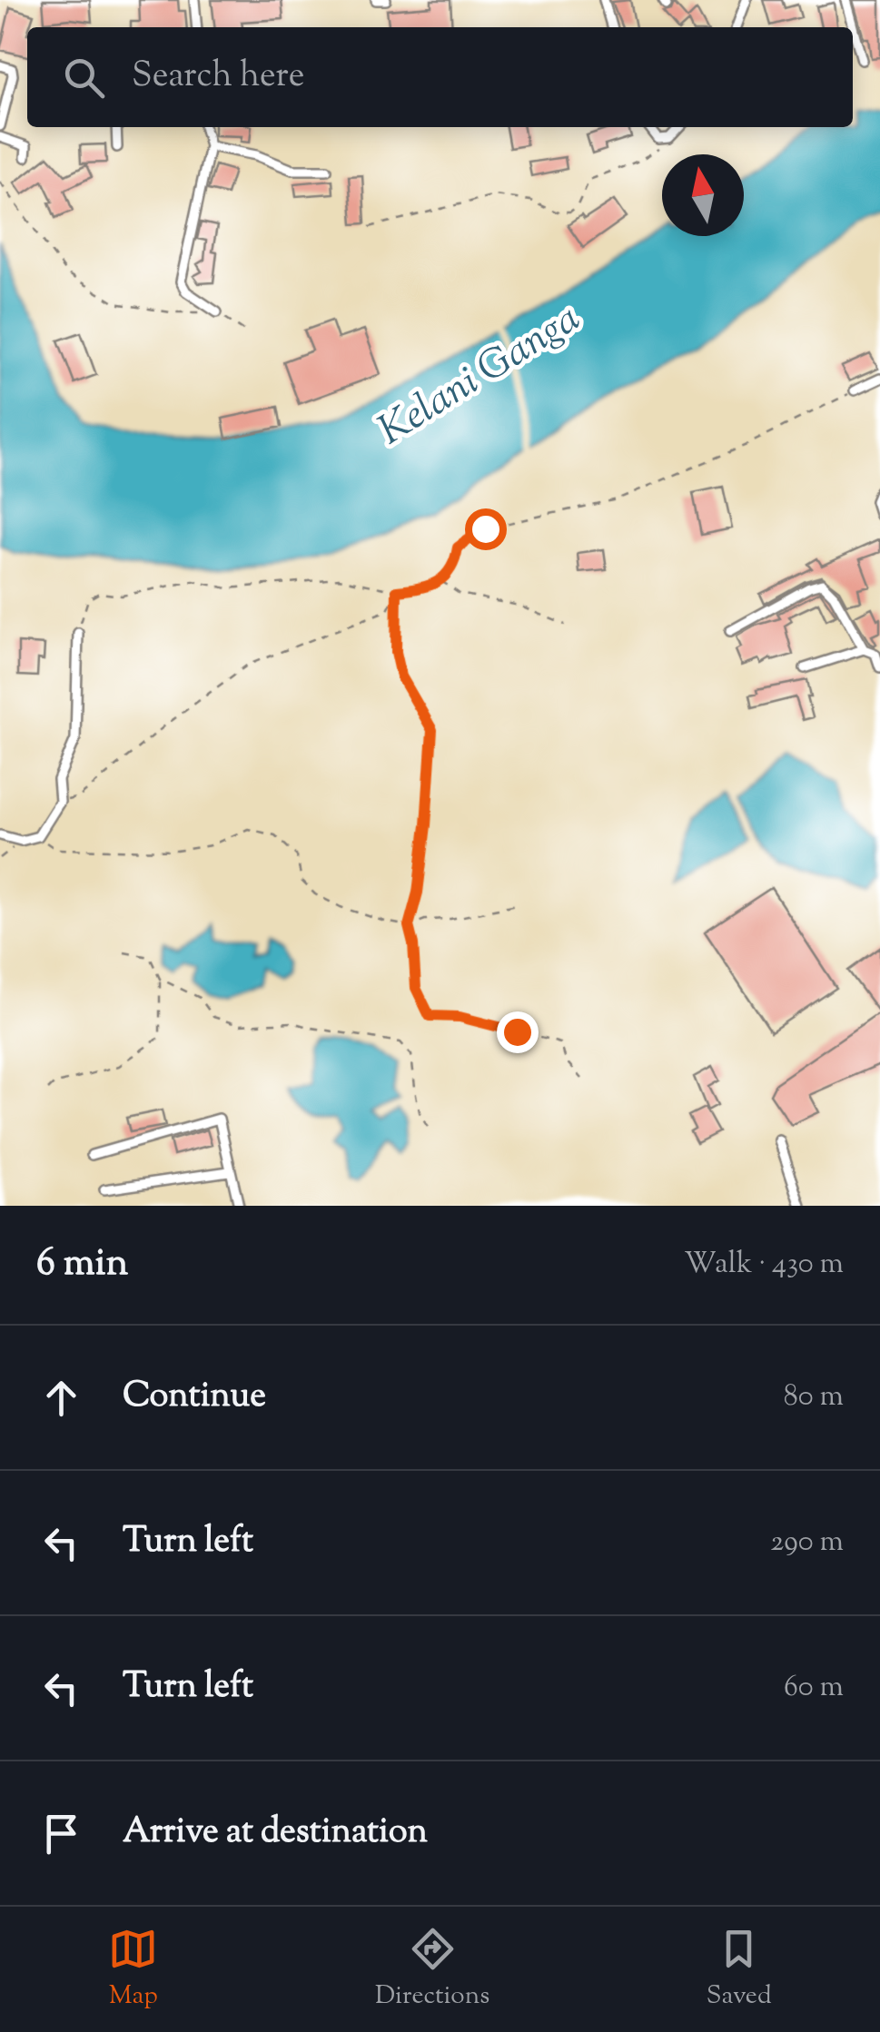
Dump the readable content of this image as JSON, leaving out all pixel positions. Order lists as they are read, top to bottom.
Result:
{
  "water": ["Kelani Ganga"],
  "north": "top",
  "page": {
    "search": "Search here",
    "heading": ["6 min", "Walk · 430 m"],
    "list": [
      ["Continue", "80 m"],
      ["Turn left", "290 m"],
      ["Turn left", "60 m"],
      "Arrive at destination"
    ],
    "nav": ["Map", "Directions", "Saved"]
  }
}
